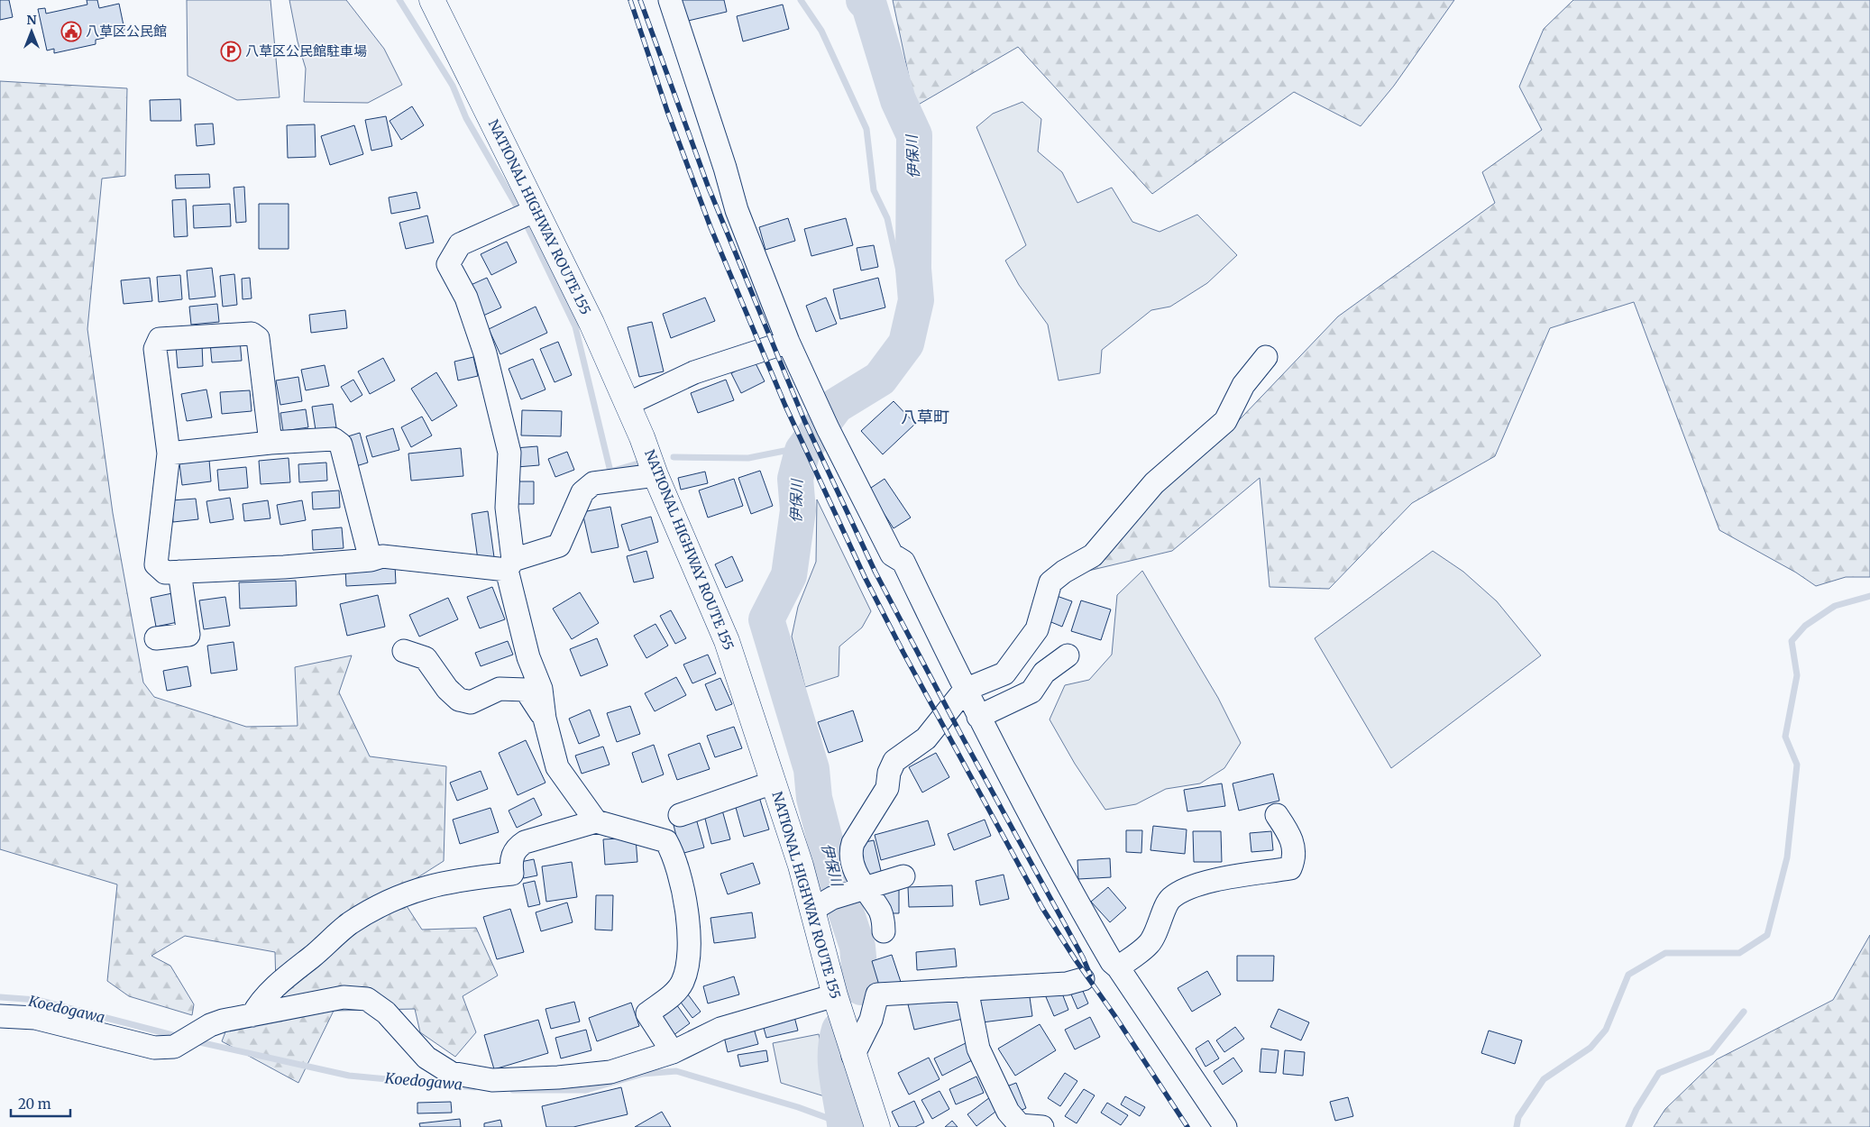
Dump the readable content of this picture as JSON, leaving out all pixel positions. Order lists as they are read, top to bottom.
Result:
{
  "streets": {
    "highway": ["NATIONAL HIGHWAY ROUTE 155"]
  },
  "districts": ["八草町"],
  "water": ["伊保川", "Koedogawa"],
  "places": {
    "public building": ["八草区公民館"],
    "parking": ["八草区公民館駐車場"]
  },
  "scale_bar": "20 m",
  "north": "top"
}
